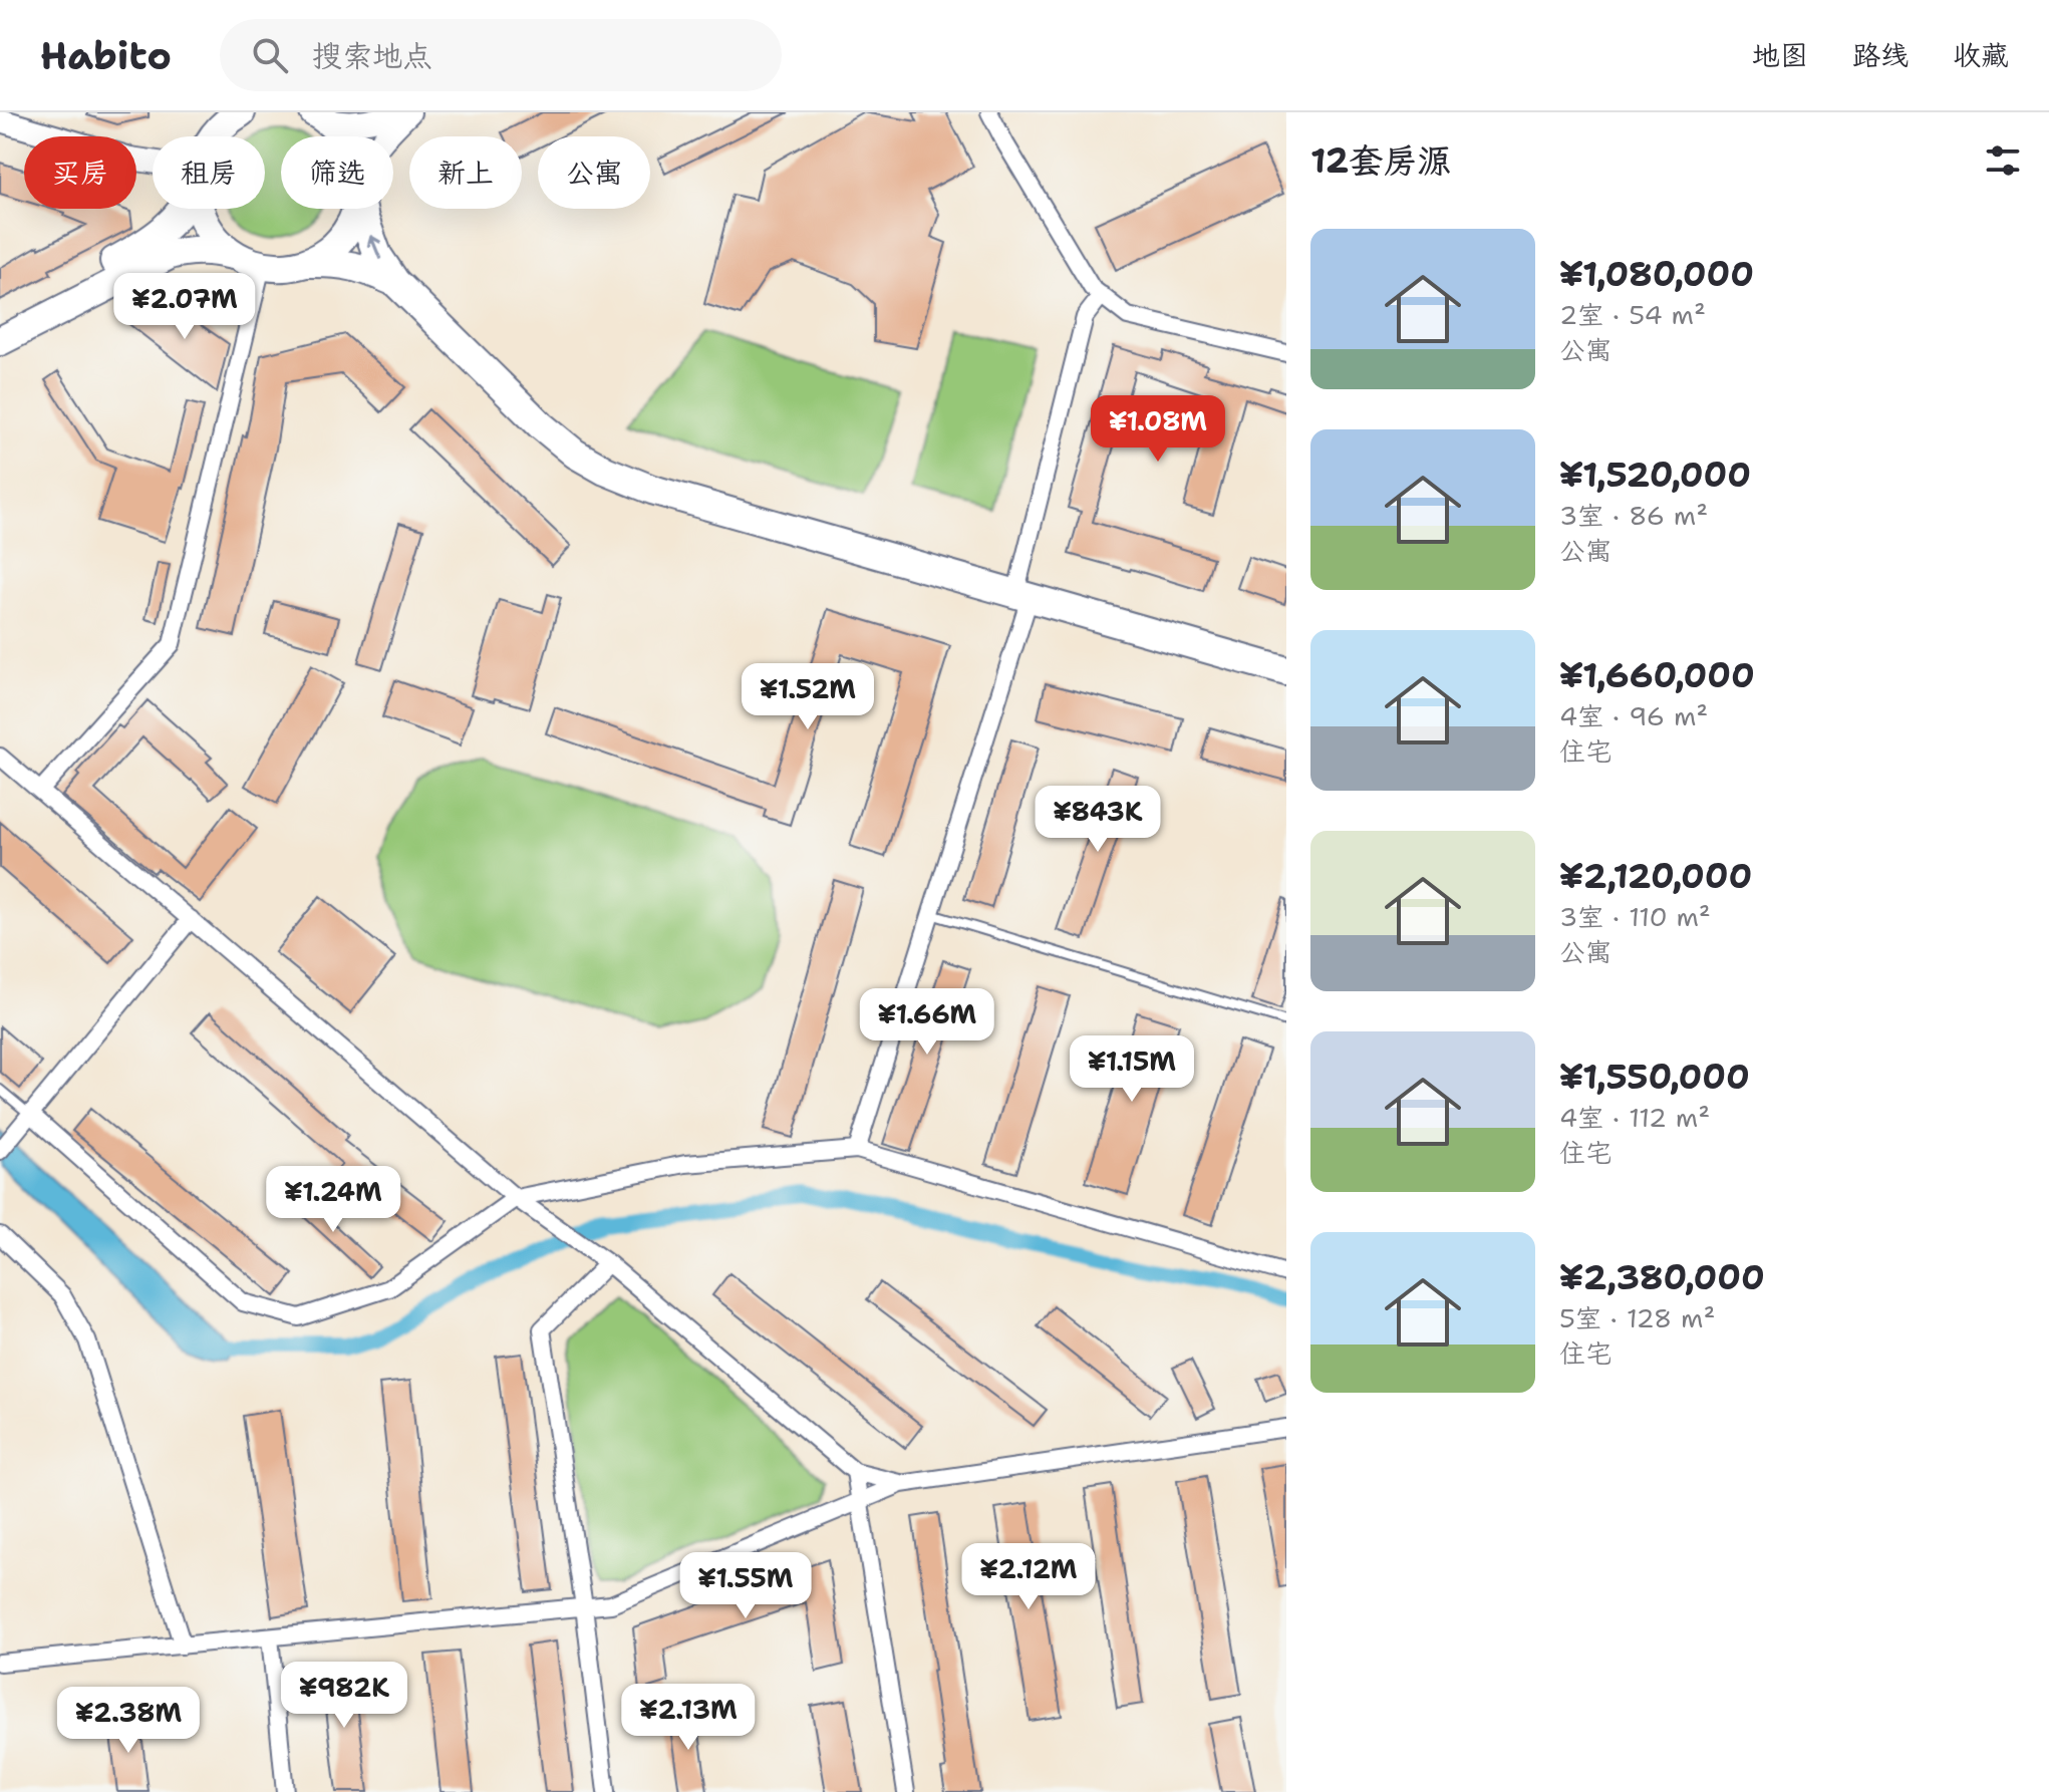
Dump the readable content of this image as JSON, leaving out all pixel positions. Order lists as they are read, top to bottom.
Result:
{
  "page": {
    "header": "Habito",
    "search": "搜索地点",
    "nav": ["地图", "路线", "收藏"],
    "heading": "12套房源",
    "chip": [
      "买房",
      "租房",
      "筛选",
      "新上",
      "公寓"
    ],
    "list": [
      {
        "name": "¥1,080,000",
        "note": "2室 · 54 m² · 公寓"
      },
      {
        "name": "¥1,520,000",
        "note": "3室 · 86 m² · 公寓"
      },
      {
        "name": "¥1,660,000",
        "note": "4室 · 96 m² · 住宅"
      },
      {
        "name": "¥2,120,000",
        "note": "3室 · 110 m² · 公寓"
      },
      {
        "name": "¥1,550,000",
        "note": "4室 · 112 m² · 住宅"
      },
      {
        "name": "¥2,380,000",
        "note": "5室 · 128 m² · 住宅"
      }
    ],
    "price": [
      "¥2.07M",
      "¥1.08M",
      "¥1.52M",
      "¥843K",
      "¥1.66M",
      "¥1.15M",
      "¥1.24M",
      "¥2.12M",
      "¥1.55M",
      "¥982K",
      "¥2.13M",
      "¥2.38M"
    ]
  }
}
